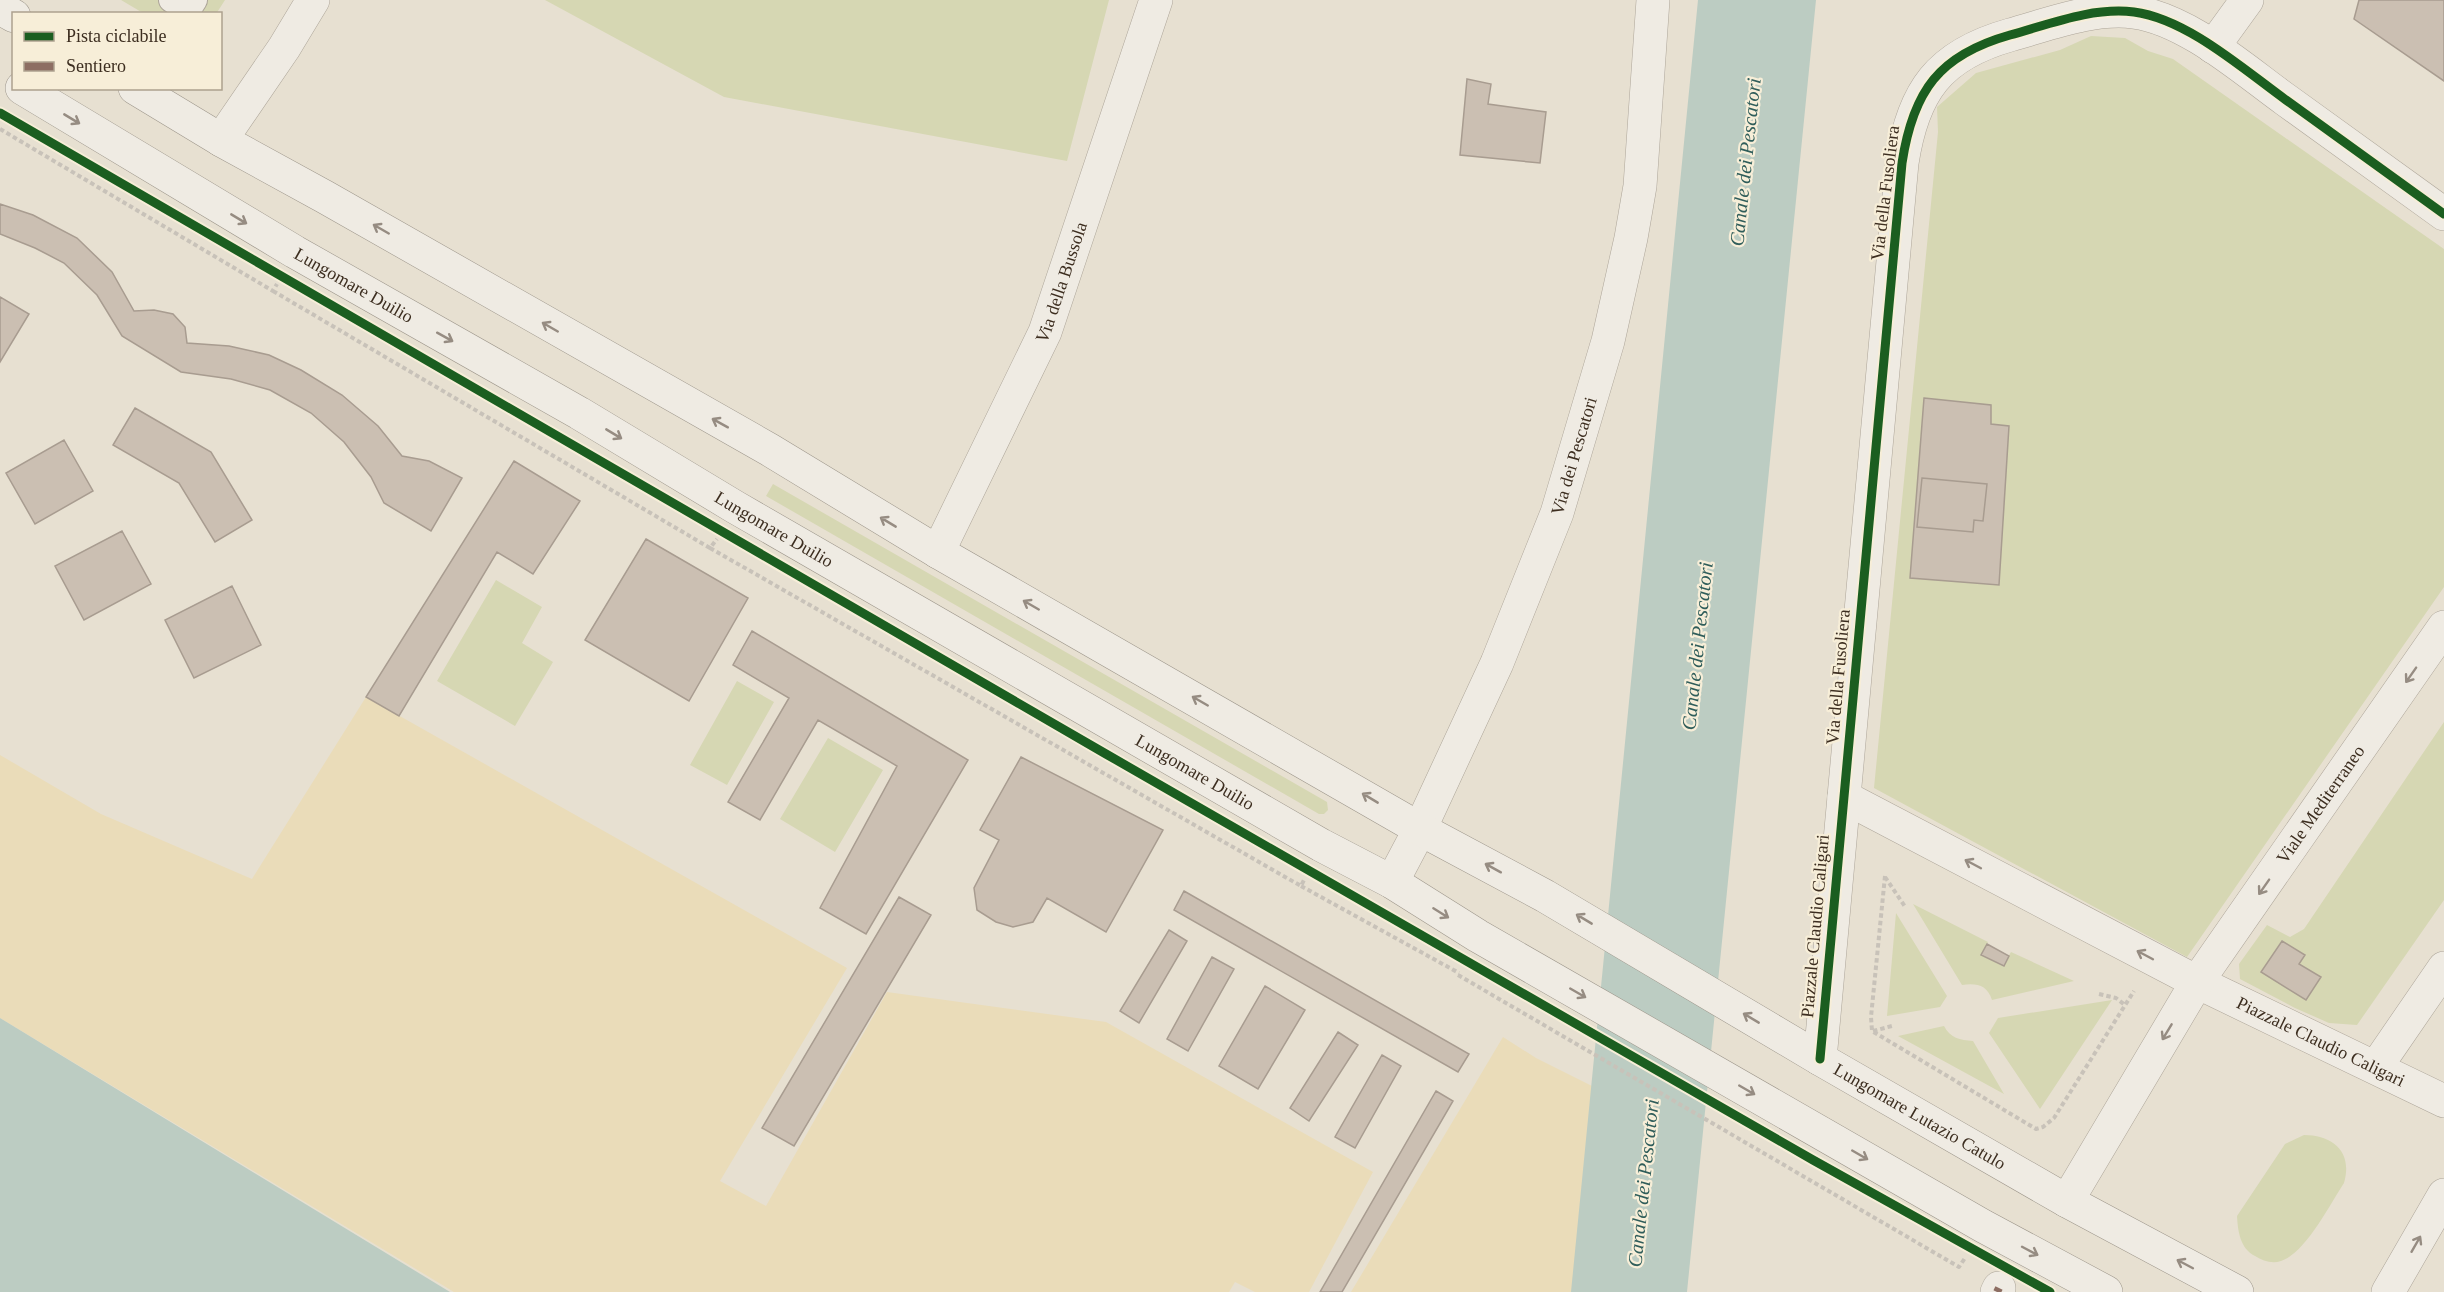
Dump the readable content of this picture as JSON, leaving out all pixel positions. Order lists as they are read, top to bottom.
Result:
{
  "streets": {
    "street": [
      "Via della Fusoliera",
      "Via della Bussola",
      "Lungomare Duilio",
      "Via dei Pescatori",
      "Viale Mediterraneo",
      "Piazzale Claudio Caligari",
      "Lungomare Lutazio Catulo"
    ]
  },
  "crossings": [
    ["Via della Fusoliera", "Piazzale Claudio Caligari"],
    ["Lungomare Duilio", "Via dei Pescatori"],
    ["Via dei Pescatori", "Lungomare Lutazio Catulo"],
    ["Viale Mediterraneo", "Piazzale Claudio Caligari"],
    ["Piazzale Claudio Caligari", "Lungomare Lutazio Catulo"]
  ],
  "one_way": ["Viale Mediterraneo", "Piazzale Claudio Caligari", "Lungomare Lutazio Catulo"],
  "water": ["Canale dei Pescatori"],
  "legend": ["Pista ciclabile", "Sentiero"]
}
